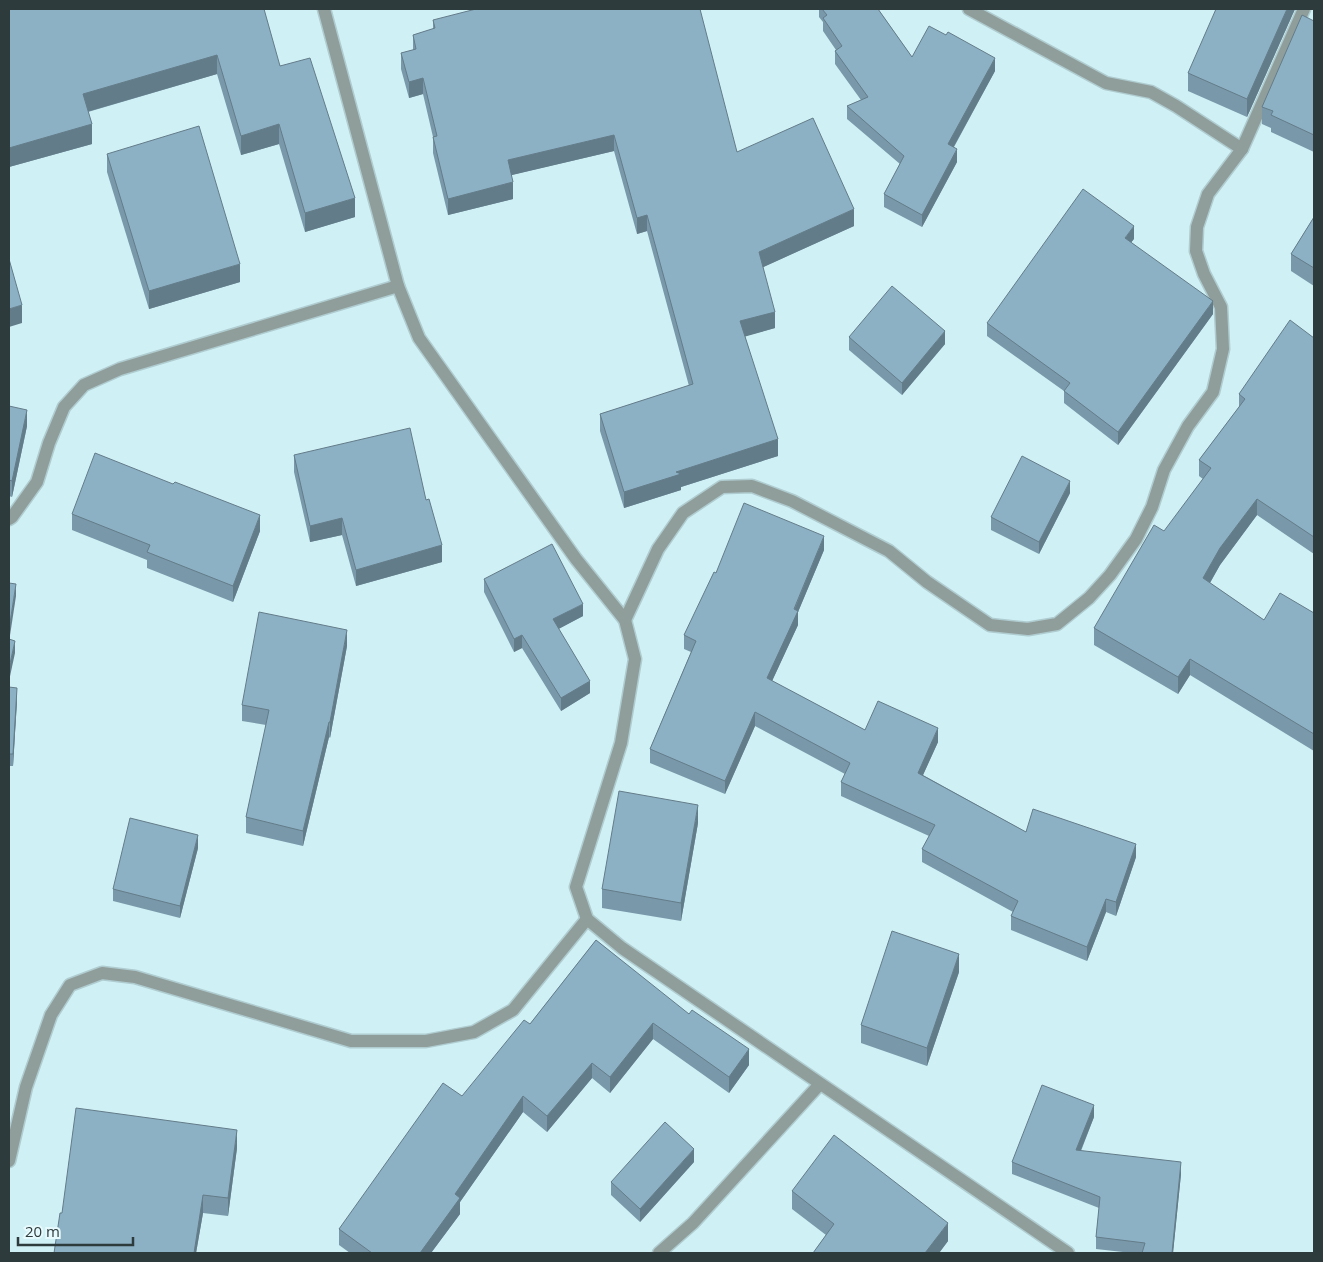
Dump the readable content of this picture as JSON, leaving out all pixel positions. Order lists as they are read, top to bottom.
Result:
{
  "scale_bar": "20 m"
}
